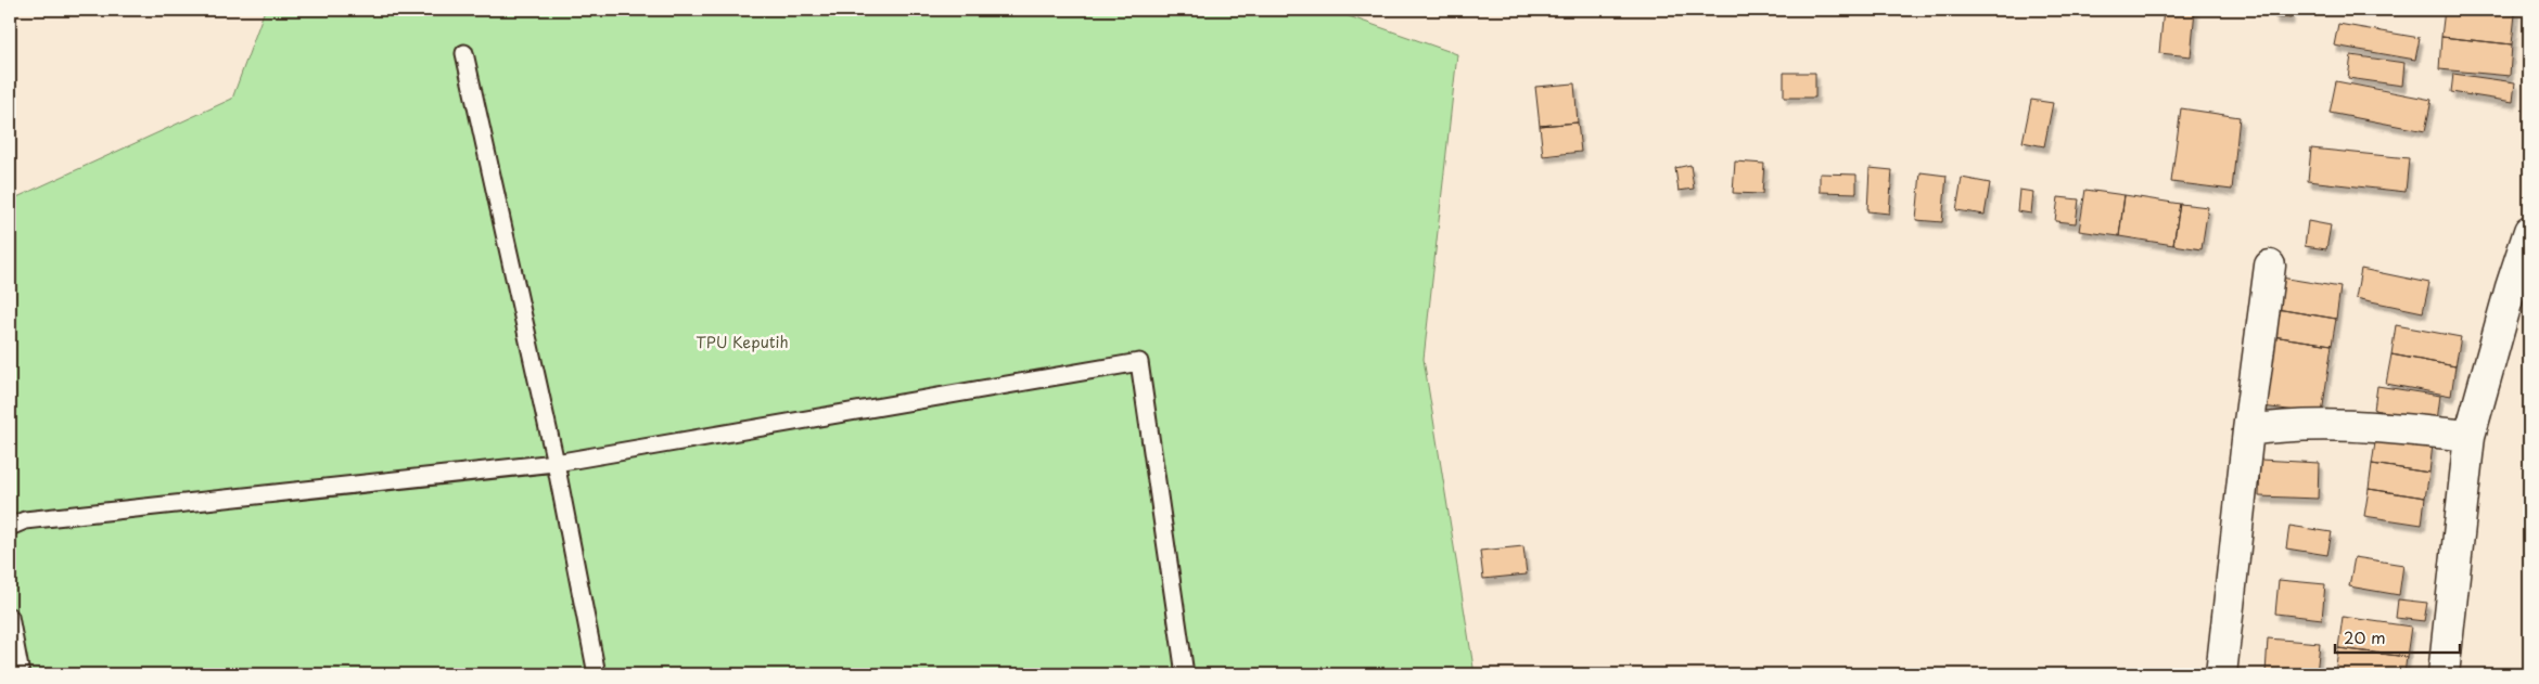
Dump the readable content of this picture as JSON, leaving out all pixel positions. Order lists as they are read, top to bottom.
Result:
{
  "parks": ["TPU Keputih"],
  "scale_bar": "20 m"
}
